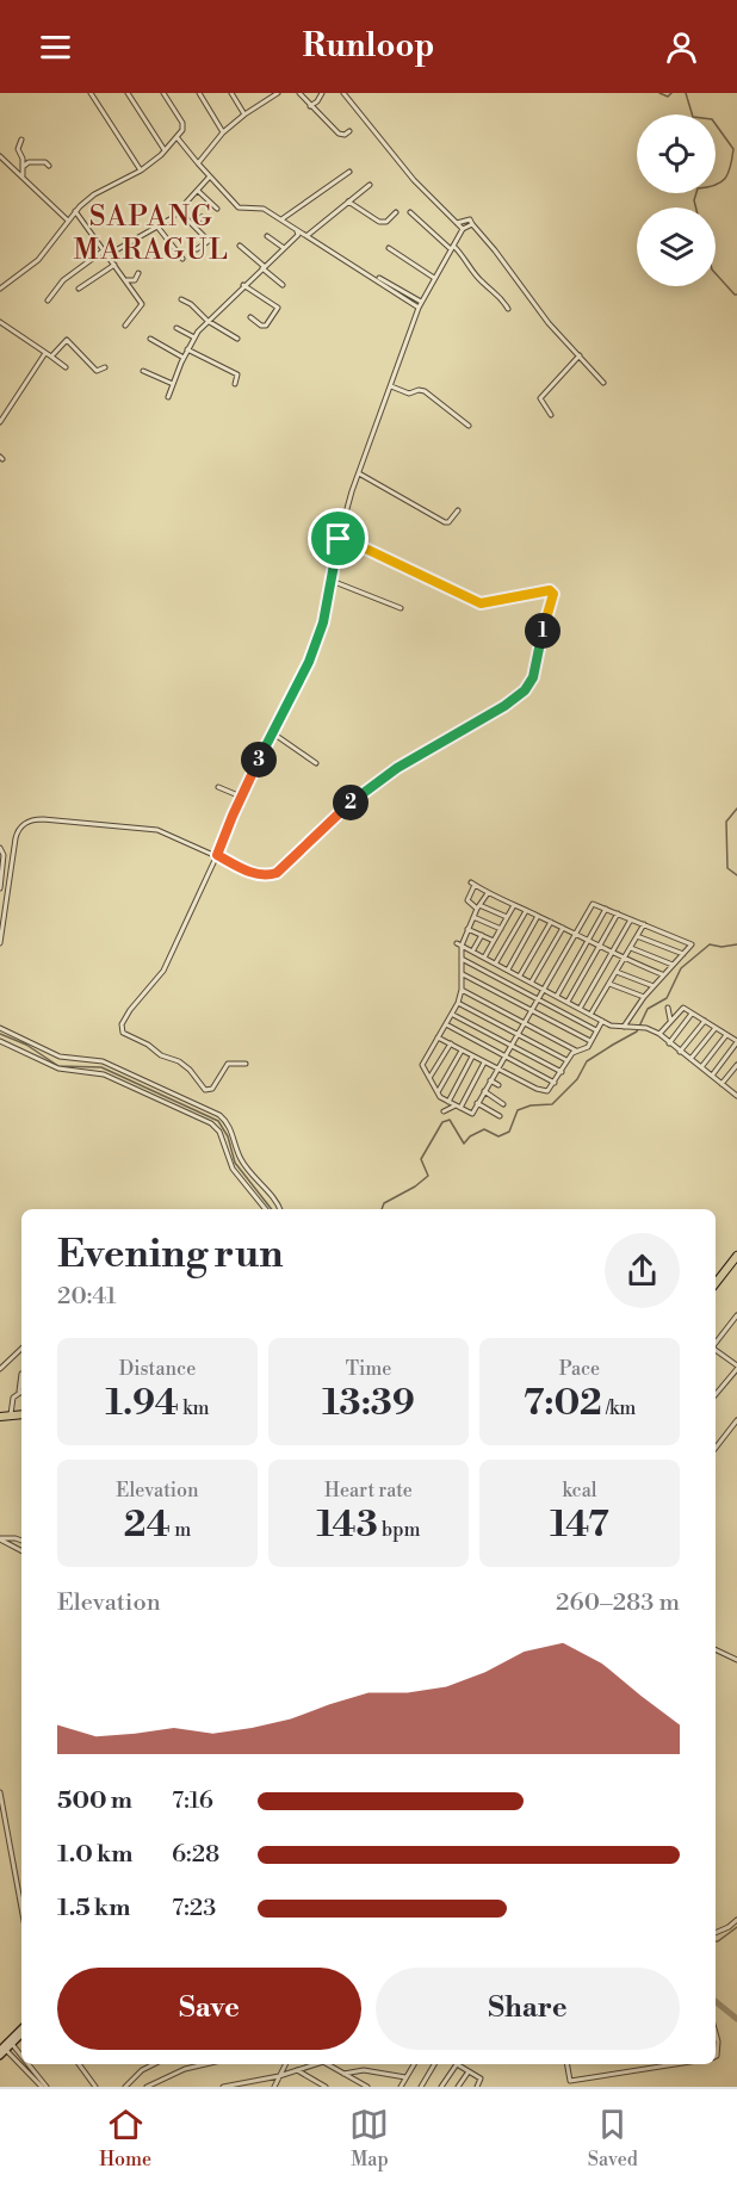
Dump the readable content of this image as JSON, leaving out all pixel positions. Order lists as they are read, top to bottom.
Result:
{
  "districts": ["SAPANG MARAGUL"],
  "page": {
    "header": "Runloop",
    "pins": ["1", "3", "2"],
    "heading": ["Evening run", "20:41"],
    "stats": [
      ["Distance", "1.94 km"],
      ["Time", "13:39"],
      ["Pace", "7:02 /km"],
      ["Elevation", "24 m"],
      ["Heart rate", "143 bpm"],
      ["kcal", "147"]
    ],
    "chart": ["Elevation", "260–283 m"],
    "list": [
      {
        "name": "500 m",
        "note": "7:16"
      },
      {
        "name": "1.0 km",
        "note": "6:28"
      },
      {
        "name": "1.5 km",
        "note": "7:23"
      }
    ],
    "buttons": ["Save", "Share"],
    "tabs": ["Home", "Map", "Saved"]
  }
}
